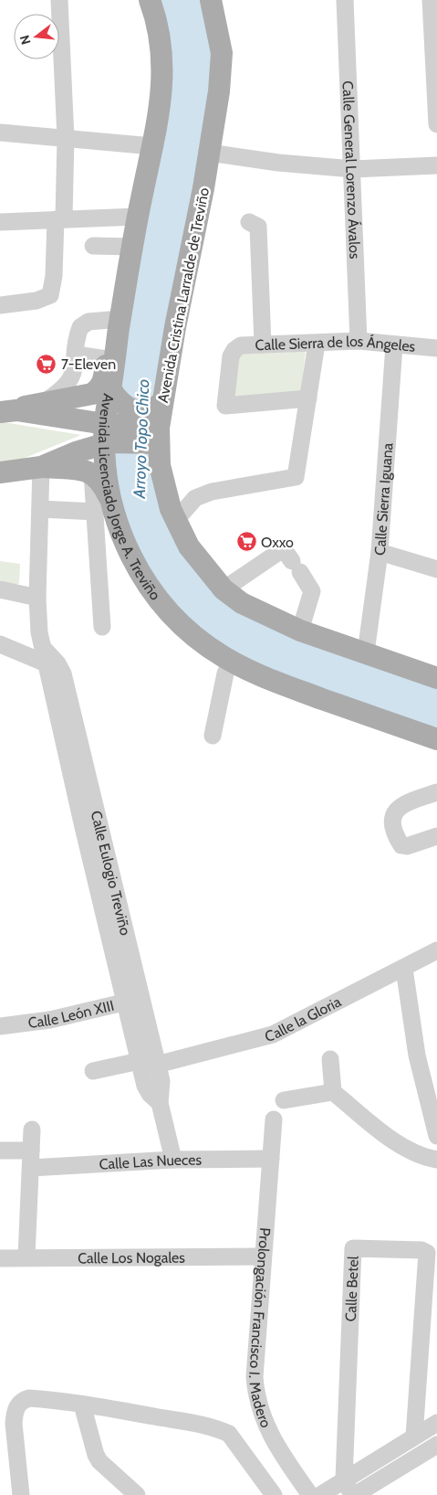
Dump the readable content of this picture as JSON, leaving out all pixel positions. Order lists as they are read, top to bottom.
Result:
{
  "streets": {
    "main road": ["Avenida Cristina Larralde de Treviño", "Avenida Licenciado Jorge A. Treviño"],
    "street": [
      "Calle General Lorenzo Ávalos",
      "Calle Sierra de los Ángeles",
      "Calle Sierra Iguana",
      "Calle Eulogio Treviño",
      "Calle León XIII",
      "Calle la Gloria",
      "Calle Las Nueces",
      "Calle Los Nogales",
      "Calle Betel",
      "Prolongación Francisco I. Madero"
    ]
  },
  "crossings": [
    ["Calle General Lorenzo Ávalos", "Calle Sierra de los Ángeles"],
    ["Avenida Cristina Larralde de Treviño", "Calle Sierra Iguana"],
    ["Calle Sierra de los Ángeles", "Calle Sierra Iguana"],
    ["Calle Eulogio Treviño", "Calle León XIII"],
    ["Calle Eulogio Treviño", "Calle la Gloria"],
    ["Calle Eulogio Treviño", "Calle Las Nueces"],
    ["Calle Las Nueces", "Prolongación Francisco I. Madero"],
    ["Calle Los Nogales", "Prolongación Francisco I. Madero"]
  ],
  "water": ["Arroyo Topo Chico"],
  "places": {
    "supermarket": ["7-Eleven", "Oxxo"]
  },
  "north": "left"
}
